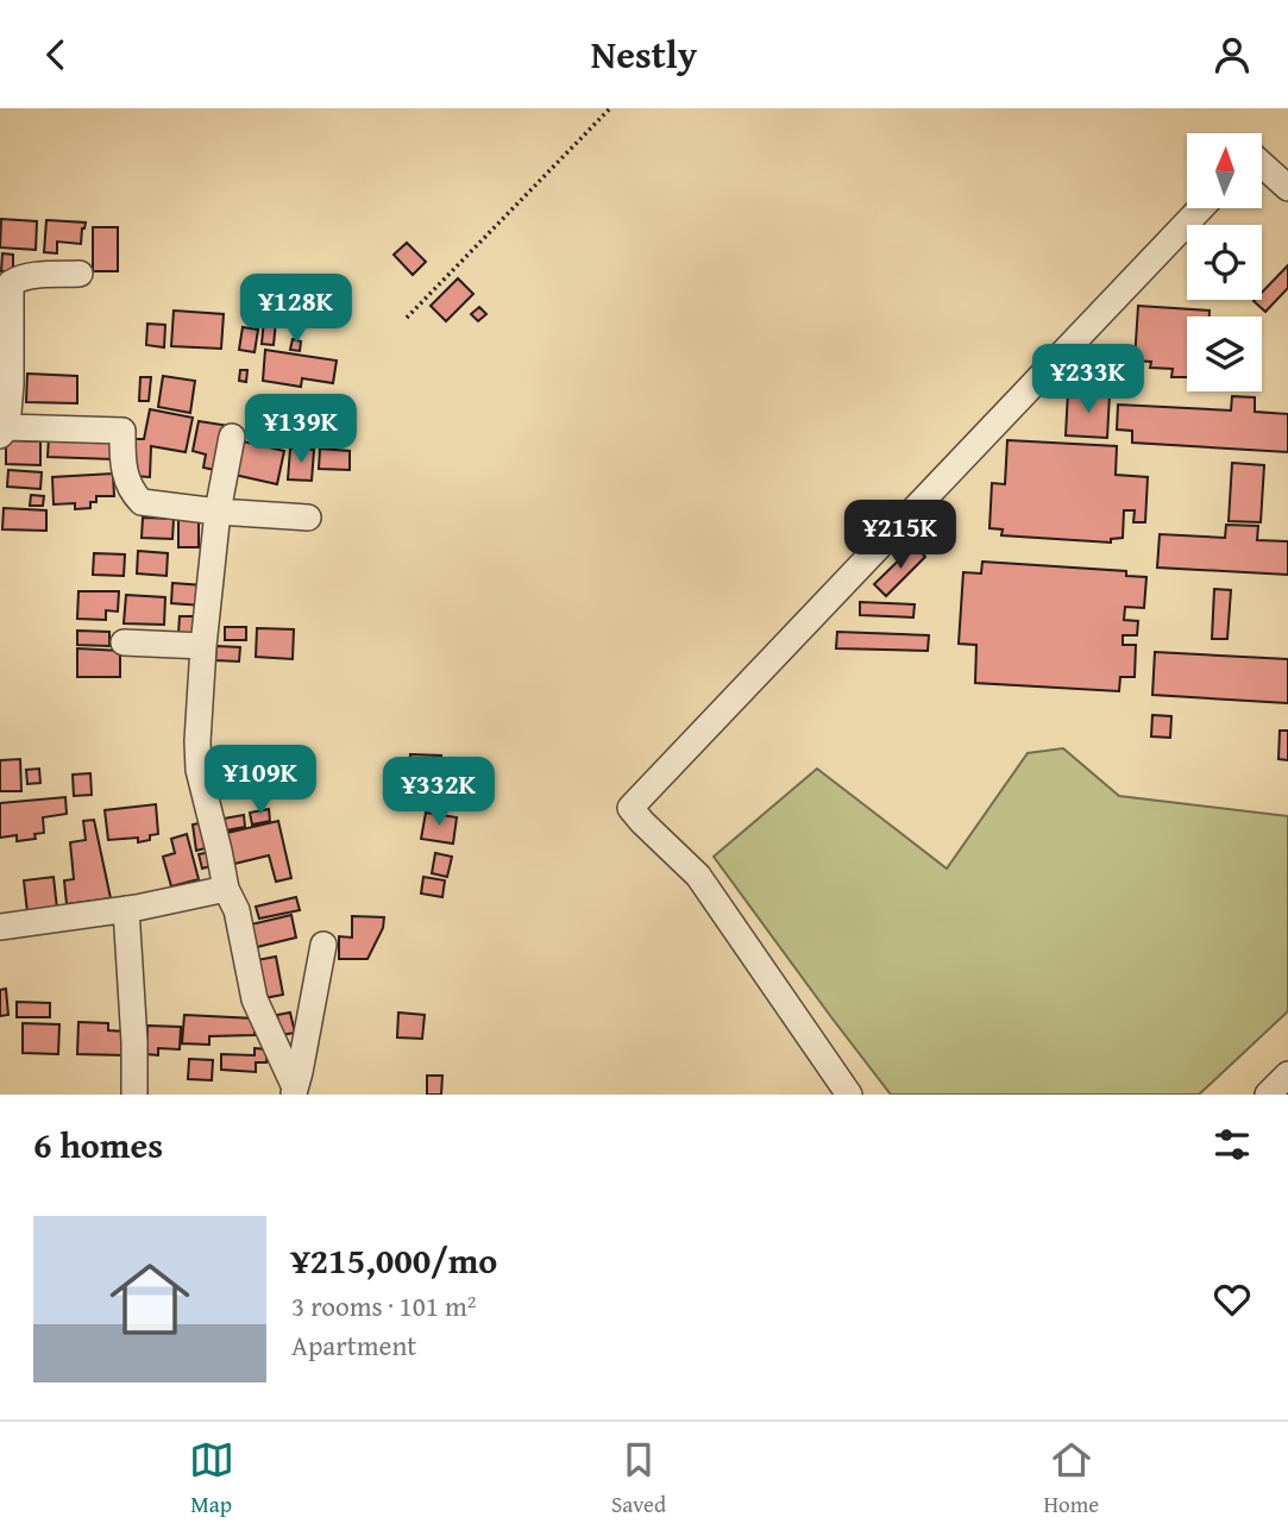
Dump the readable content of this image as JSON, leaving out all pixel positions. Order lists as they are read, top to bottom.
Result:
{
  "north": "top",
  "page": {
    "header": "Nestly",
    "price": [
      "¥128K",
      "¥233K",
      "¥139K",
      "¥215K",
      "¥109K",
      "¥332K"
    ],
    "heading": "6 homes",
    "list": [
      {
        "name": "¥215,000/mo",
        "note": "3 rooms · 101 m² · Apartment"
      }
    ],
    "tabs": ["Map", "Saved", "Home"]
  }
}
